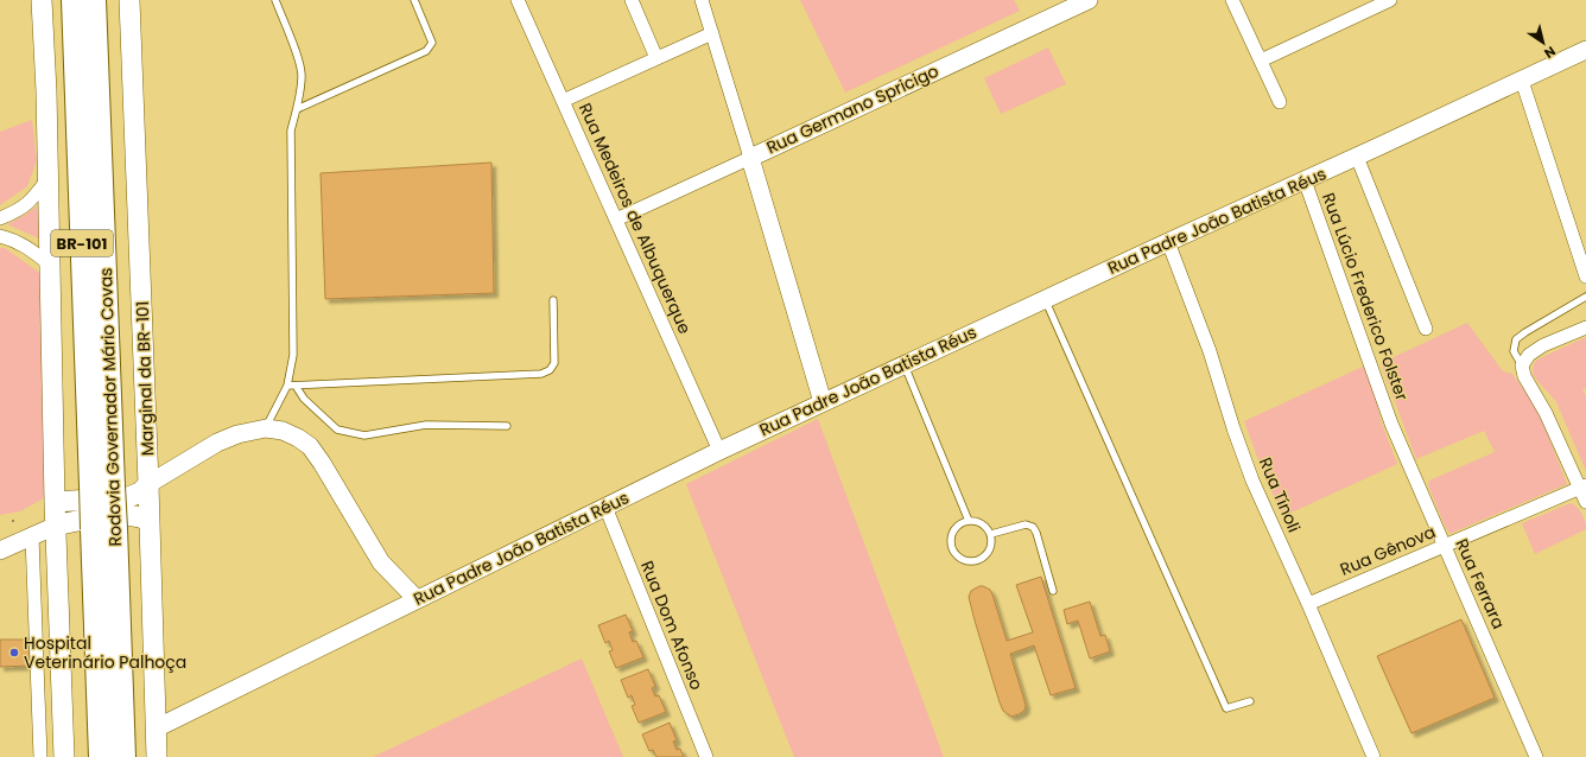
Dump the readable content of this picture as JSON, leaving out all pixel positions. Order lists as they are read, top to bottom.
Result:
{
  "streets": {
    "highway": ["BR-101", "Rodovia Governador Mário Covas"],
    "main road": ["Rua Germano Spricigo", "Rua Padre João Batista Réus", "Marginal da BR-101"],
    "street": [
      "Rua Medeiros de Albuquerque",
      "Rua Lúcio Frederico Folster",
      "Rua Tínoli",
      "Rua Gênova",
      "Rua Ferrara",
      "Rua Dom Afonso"
    ]
  },
  "crossings": [
    ["Rua Germano Spricigo", "Rua Medeiros de Albuquerque"],
    ["Rua Medeiros de Albuquerque", "Rua Padre João Batista Réus"],
    ["Rua Padre João Batista Réus", "Rua Lúcio Frederico Folster"],
    ["Rua Padre João Batista Réus", "Marginal da BR-101"],
    ["Rua Padre João Batista Réus", "Rua Tínoli"],
    ["Rua Padre João Batista Réus", "Rua Dom Afonso"],
    ["Rua Lúcio Frederico Folster", "Rua Ferrara"],
    ["Rua Tínoli", "Rua Gênova"],
    ["Rua Gênova", "Rua Ferrara"]
  ],
  "places": ["Hospital Veterinário Palhoça"],
  "north": "bottom right"
}
